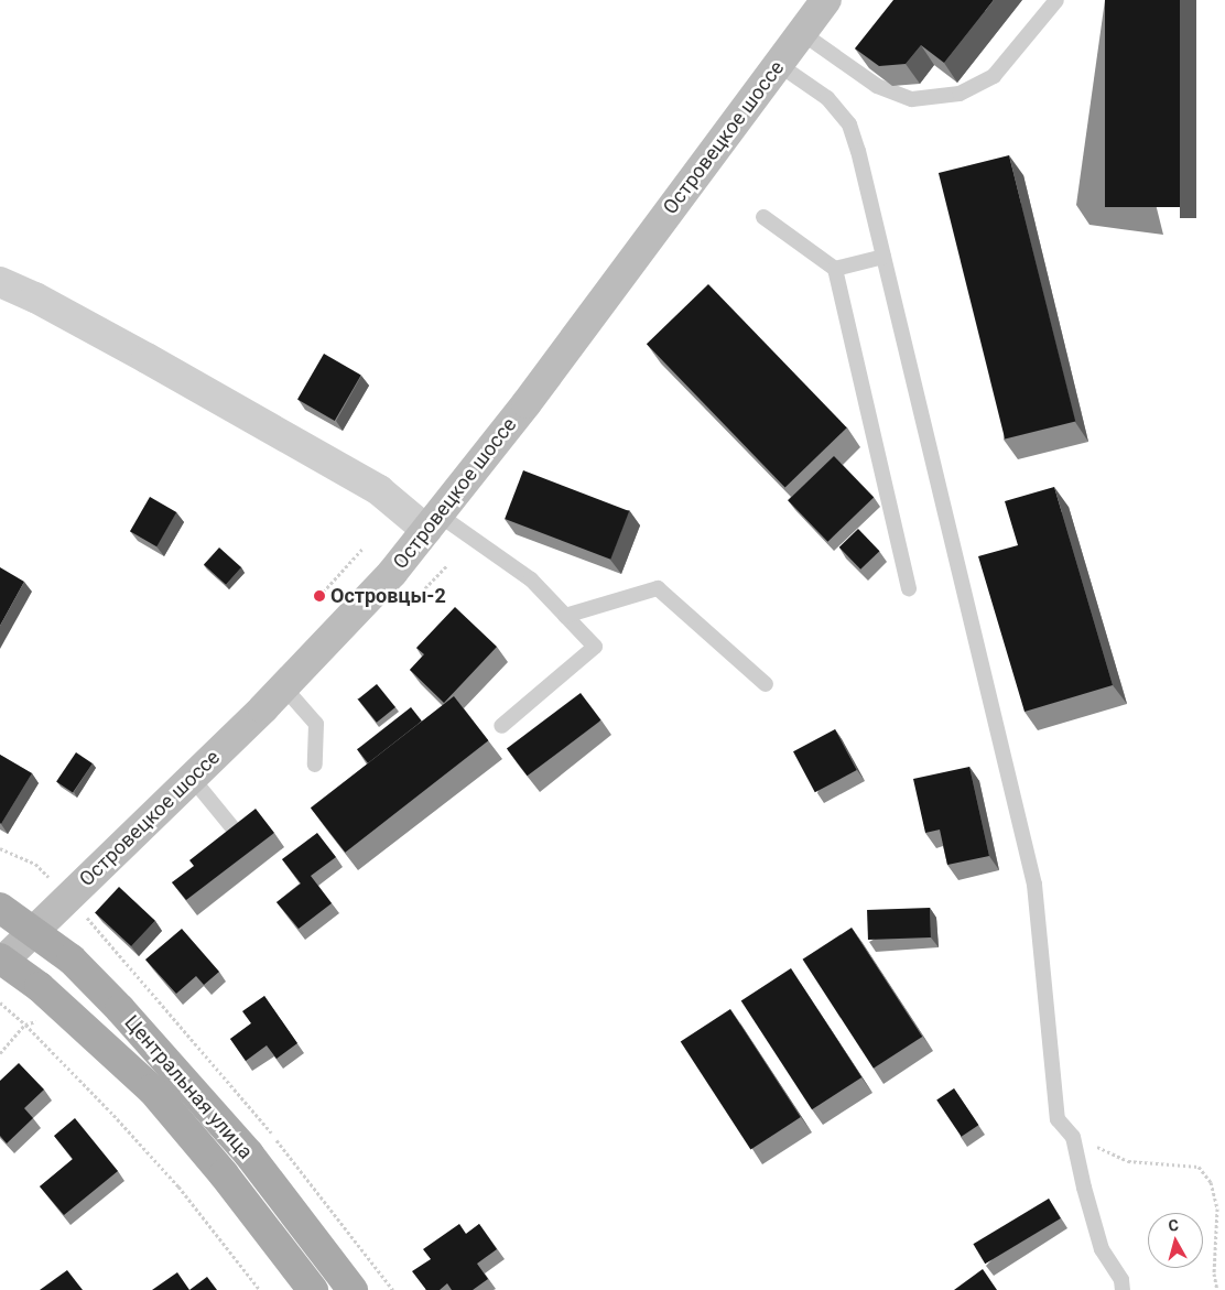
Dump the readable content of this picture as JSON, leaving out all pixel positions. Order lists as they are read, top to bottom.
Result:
{
  "streets": {
    "main road": ["Островецкое шоссе", "Центральная улица"]
  },
  "crossings": [
    ["Островецкое шоссе", "Центральная улица"]
  ],
  "places": ["Островцы-2"],
  "north": "top"
}
